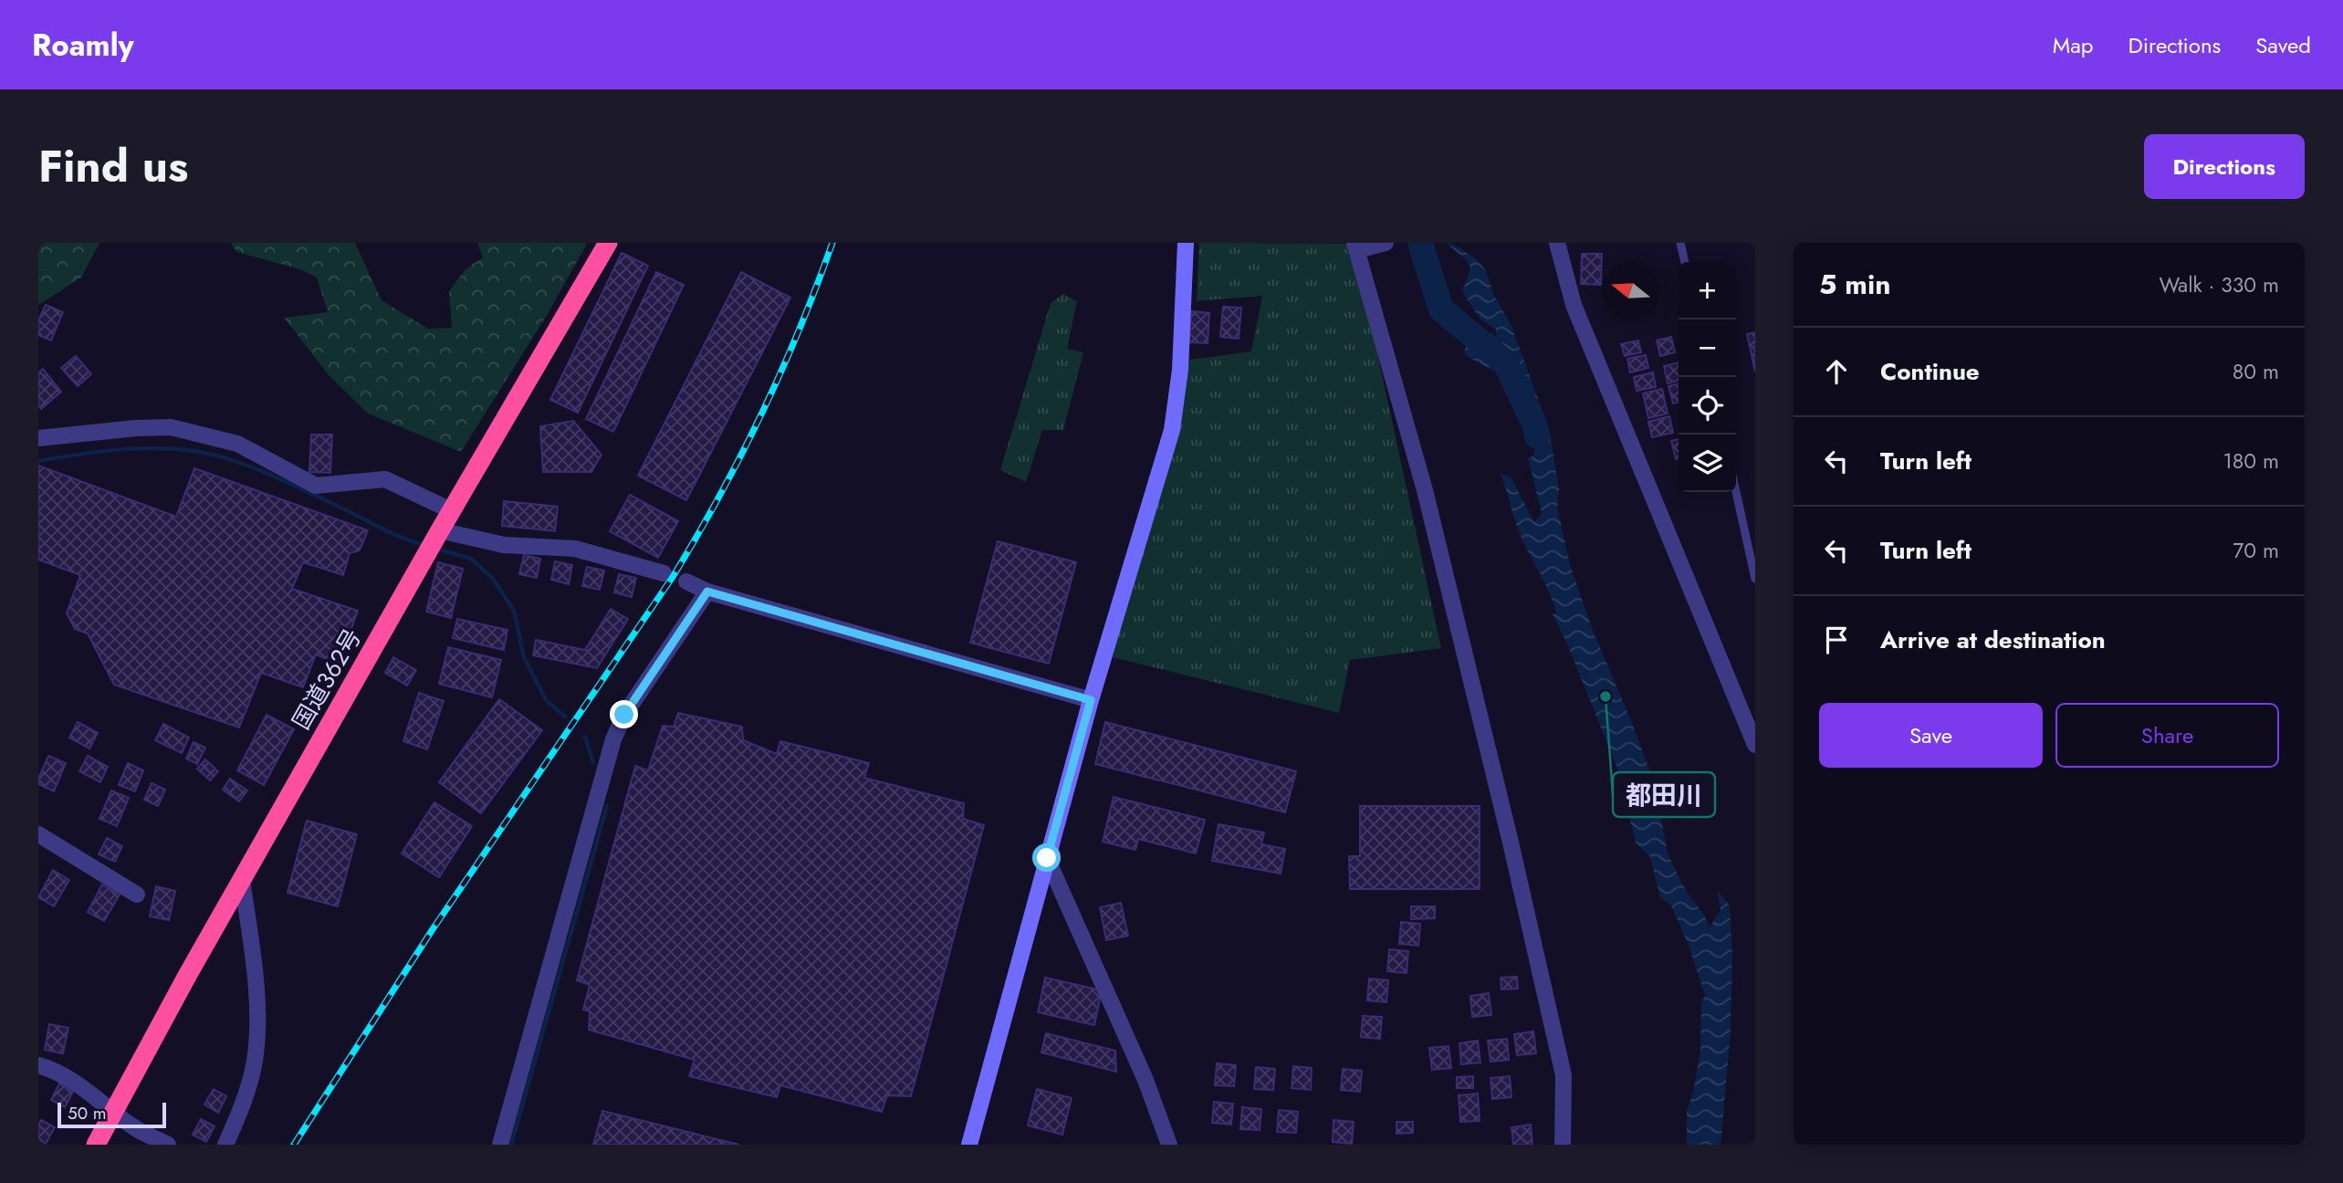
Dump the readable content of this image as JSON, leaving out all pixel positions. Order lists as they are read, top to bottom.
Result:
{
  "streets": {
    "highway": ["国道362号"]
  },
  "places": ["都田川"],
  "scale_bar": "50 m",
  "north": "left",
  "page": {
    "header": "Roamly",
    "nav": ["Map", "Directions", "Saved"],
    "title": "Find us",
    "buttons": [
      "Directions",
      ["Save", "Share"]
    ],
    "heading": ["5 min", "Walk · 330 m"],
    "map_buttons": ["+", "−"],
    "list": [
      ["Continue", "80 m"],
      ["Turn left", "180 m"],
      ["Turn left", "70 m"],
      "Arrive at destination"
    ],
    "scale": "50 m"
  }
}
